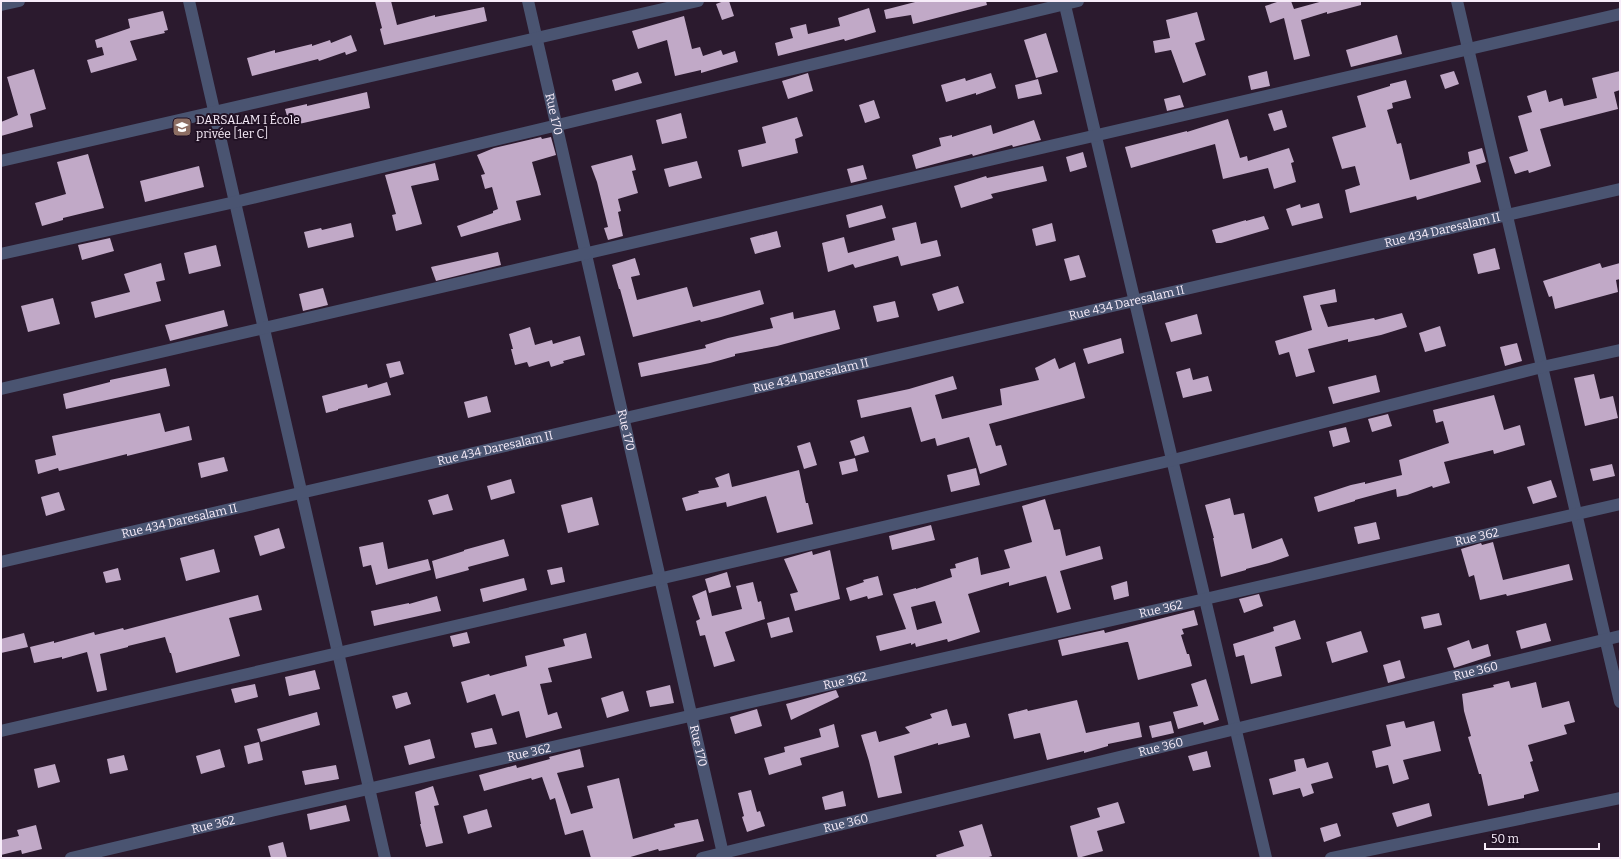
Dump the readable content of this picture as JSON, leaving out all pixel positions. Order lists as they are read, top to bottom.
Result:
{
  "streets": {
    "street": [
      "Rue 170",
      "Rue 434 Daresalam II",
      "Rue 362",
      "Rue 360"
    ]
  },
  "crossings": [
    ["Rue 170", "Rue 434 Daresalam II"],
    ["Rue 170", "Rue 362"],
    ["Rue 170", "Rue 360"]
  ],
  "places": {
    "school or university": ["DARSALAM I École privée [1er C]"]
  },
  "scale_bar": "50 m"
}
